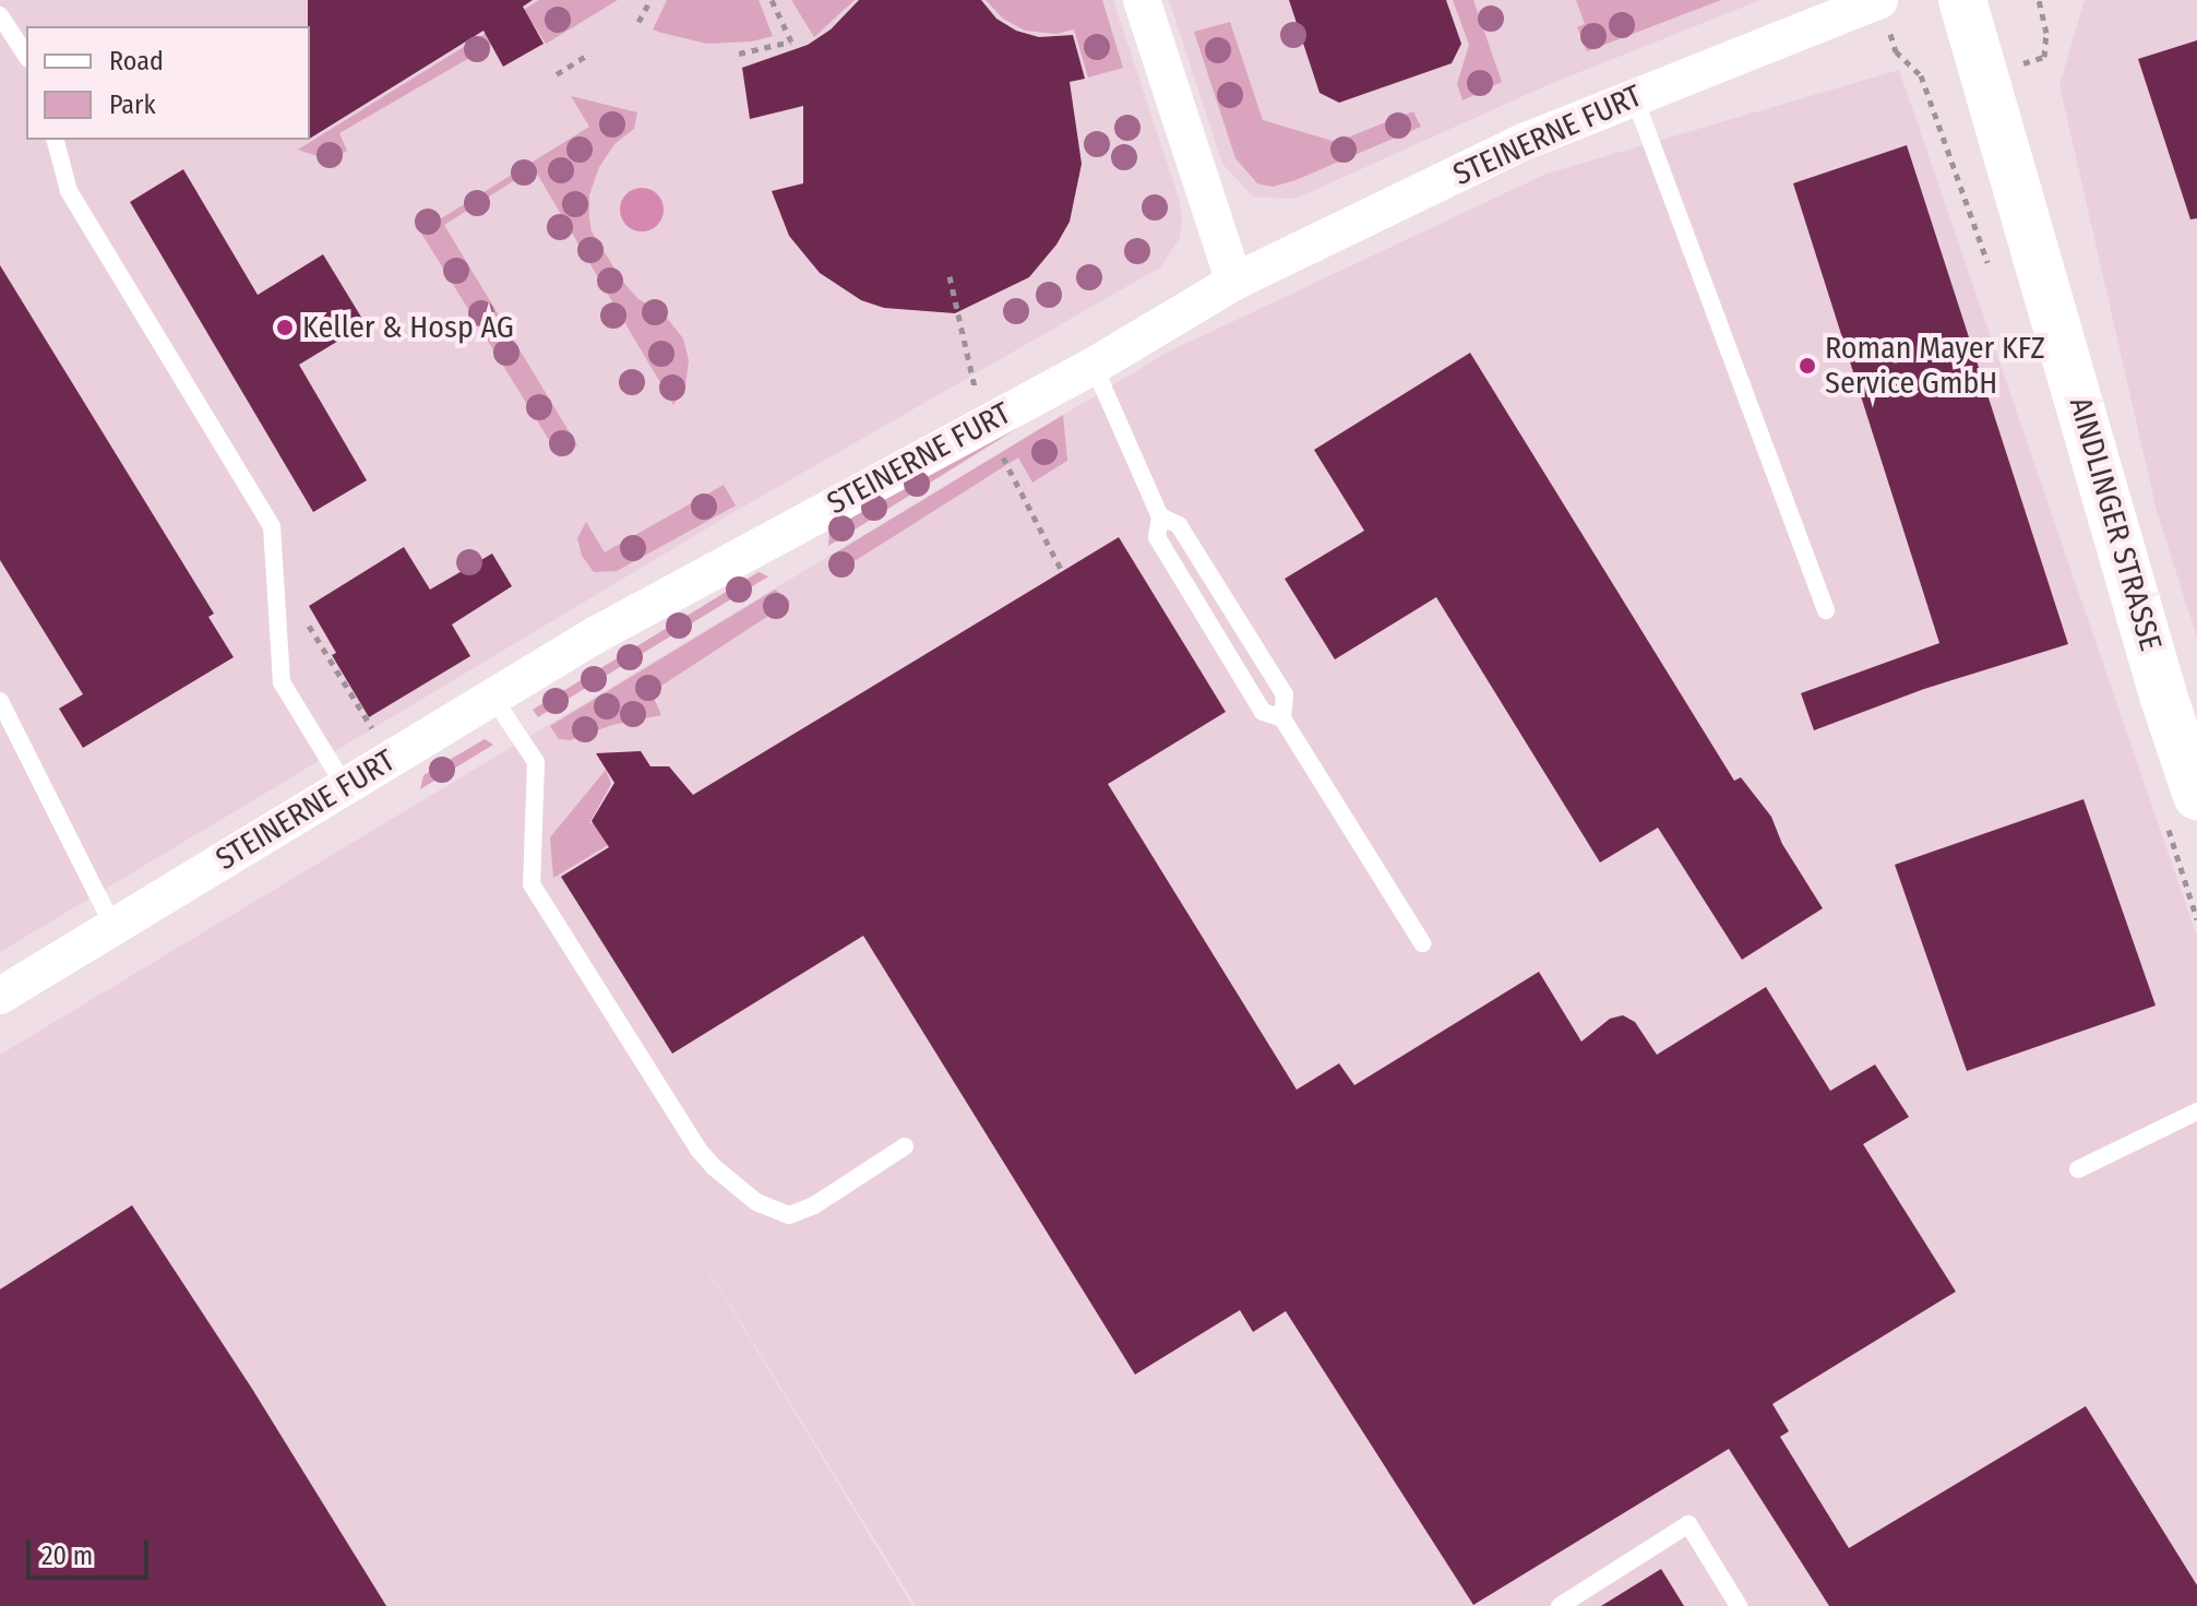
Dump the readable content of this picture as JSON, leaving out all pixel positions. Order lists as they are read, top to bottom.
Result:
{
  "streets": {
    "main road": ["AINDLINGER STRASSE"],
    "street": ["STEINERNE FURT"]
  },
  "places": ["Keller & Hosp AG", "Roman Mayer KFZ Service GmbH"],
  "legend": ["Road", "Park"],
  "scale_bar": "20 m"
}
